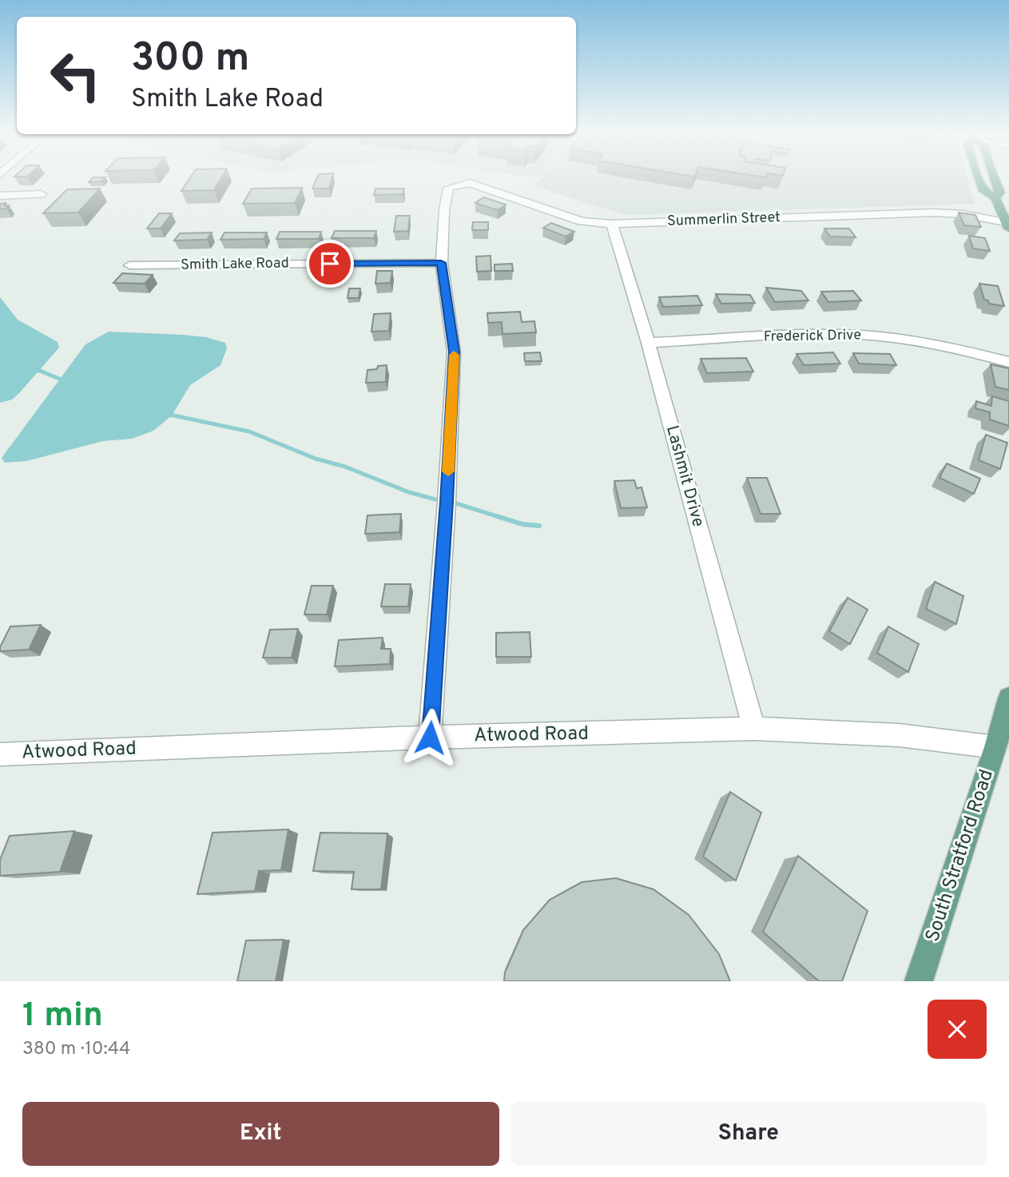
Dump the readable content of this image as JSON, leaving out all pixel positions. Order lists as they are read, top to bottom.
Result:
{
  "streets": {
    "main road": ["South Stratford Road"],
    "street": [
      "Summerlin Street",
      "Smith Lake Road",
      "Frederick Drive",
      "Lashmit Drive",
      "Atwood Road"
    ]
  },
  "crossings": [
    ["Summerlin Street", "Smith Lake Road"],
    ["Summerlin Street", "Lashmit Drive"],
    ["Frederick Drive", "Lashmit Drive"],
    ["Lashmit Drive", "Atwood Road"],
    ["Atwood Road", "South Stratford Road"]
  ],
  "page": {
    "turn": ["300 m", "Smith Lake Road"],
    "heading": ["1 min", "380 m · 10:44"],
    "buttons": ["Exit", "Share"]
  }
}
